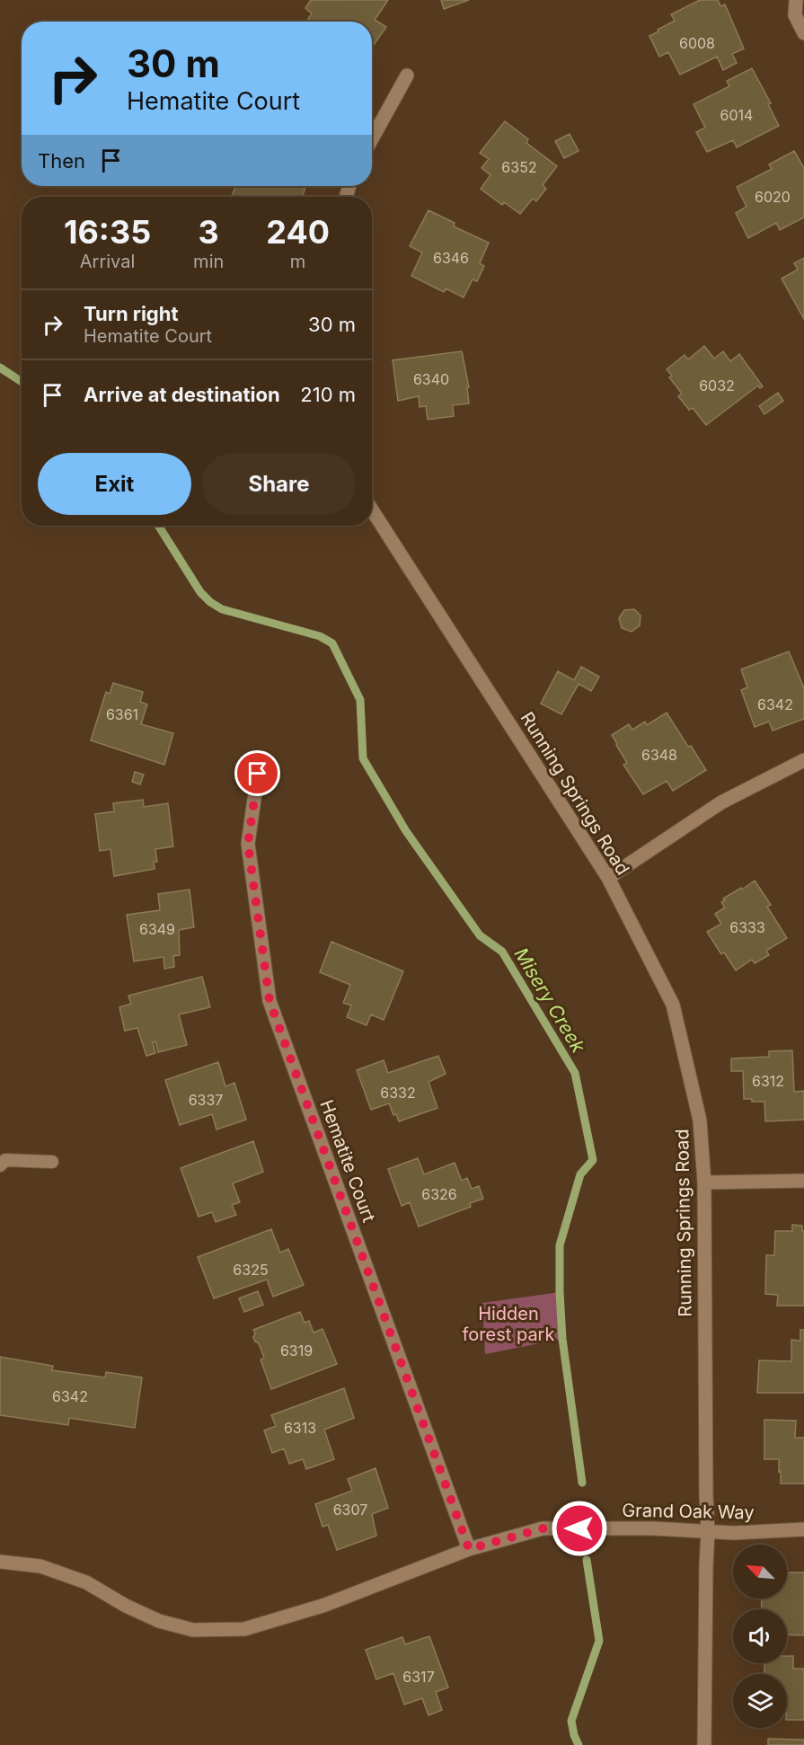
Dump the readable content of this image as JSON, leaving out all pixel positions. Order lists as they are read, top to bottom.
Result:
{
  "streets": {
    "street": ["Running Springs Road", "Hematite Court", "Grand Oak Way"]
  },
  "crossings": [
    ["Running Springs Road", "Grand Oak Way"],
    ["Hematite Court", "Grand Oak Way"]
  ],
  "water": ["Misery Creek"],
  "parks": ["Hidden forest park"],
  "house_numbers": [
    "6008",
    "6014",
    "6352",
    "6020",
    "6346",
    "6340",
    "6032",
    "6342",
    "6361",
    "6348",
    "6333",
    "6349",
    "6312",
    "6332",
    "6337",
    "6326",
    "6325",
    "6319",
    "6342",
    "6313",
    "6307",
    "6317"
  ],
  "north": "top left",
  "page": {
    "turn": ["30 m", "Hematite Court"],
    "then": "Then",
    "eta": [
      "16:35",
      "Arrival",
      "3",
      "min",
      "240",
      "m"
    ],
    "list": [
      {
        "name": "Turn right",
        "note": "Hematite Court",
        "value": "30 m"
      },
      {
        "name": "Arrive at destination",
        "value": "210 m"
      }
    ],
    "buttons": ["Exit", "Share"]
  }
}
